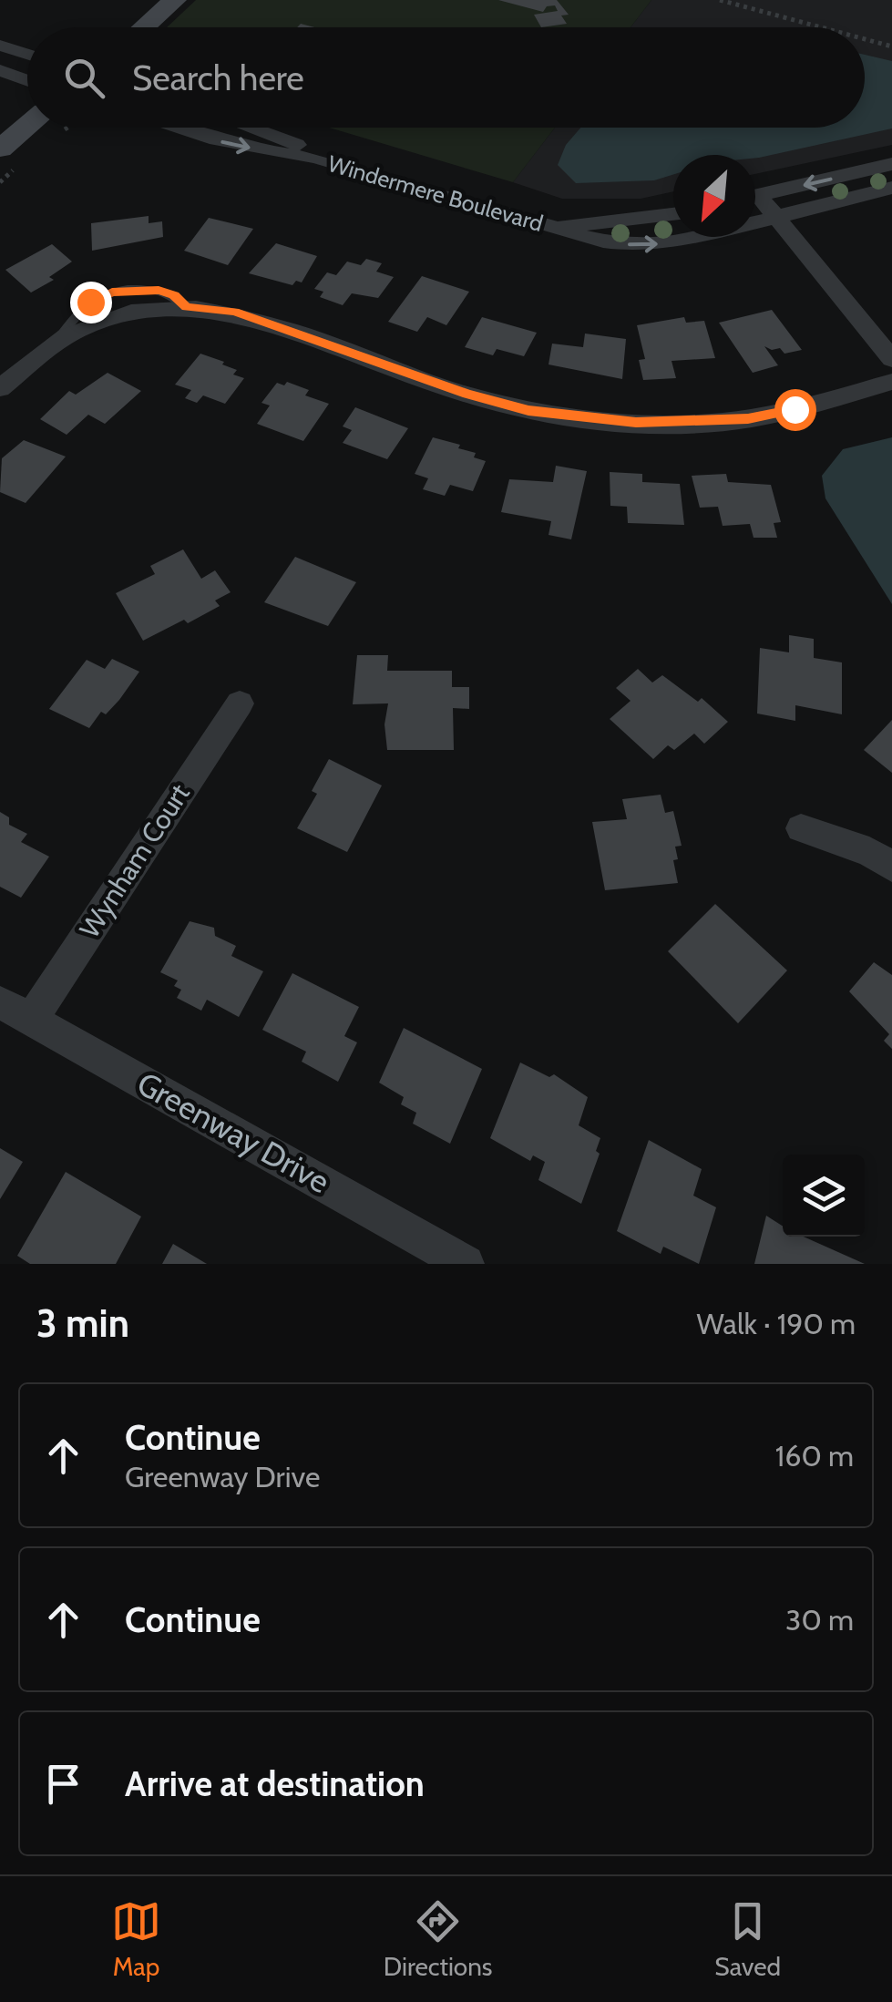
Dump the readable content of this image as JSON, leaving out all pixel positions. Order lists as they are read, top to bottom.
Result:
{
  "streets": {
    "street": ["Windermere Boulevard", "Wynham Court", "Greenway Drive"]
  },
  "crossings": [
    ["Wynham Court", "Greenway Drive"]
  ],
  "north": "bottom left",
  "page": {
    "search": "Search here",
    "heading": ["3 min", "Walk · 190 m"],
    "list": [
      ["Continue", "Greenway Drive", "160 m"],
      ["Continue", "30 m"],
      "Arrive at destination"
    ],
    "nav": ["Map", "Directions", "Saved"]
  }
}
